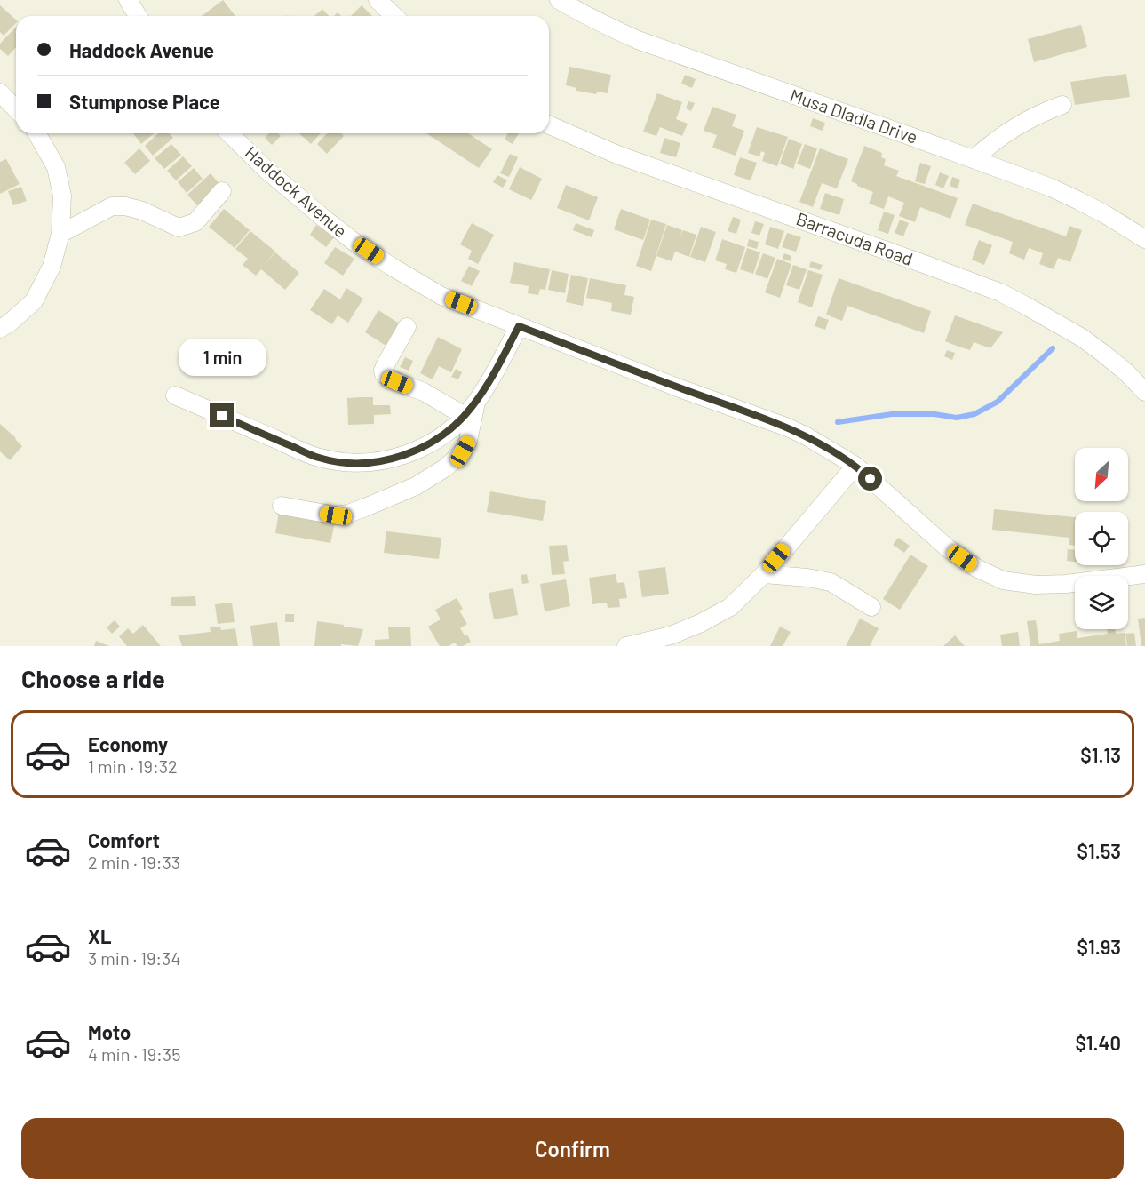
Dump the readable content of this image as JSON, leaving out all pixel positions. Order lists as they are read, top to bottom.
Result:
{
  "streets": {
    "street": ["Musa Dladla Drive", "Haddock Avenue", "Barracuda Road"]
  },
  "north": "bottom left",
  "page": {
    "banner": ["Haddock Avenue", "Stumpnose Place"],
    "bubble": "1 min",
    "heading": "Choose a ride",
    "list": [
      {
        "name": "Economy",
        "note": "1 min · 19:32",
        "value": "$1.13"
      },
      {
        "name": "Comfort",
        "note": "2 min · 19:33",
        "value": "$1.53"
      },
      {
        "name": "XL",
        "note": "3 min · 19:34",
        "value": "$1.93"
      },
      {
        "name": "Moto",
        "note": "4 min · 19:35",
        "value": "$1.40"
      }
    ],
    "buttons": "Confirm"
  }
}
